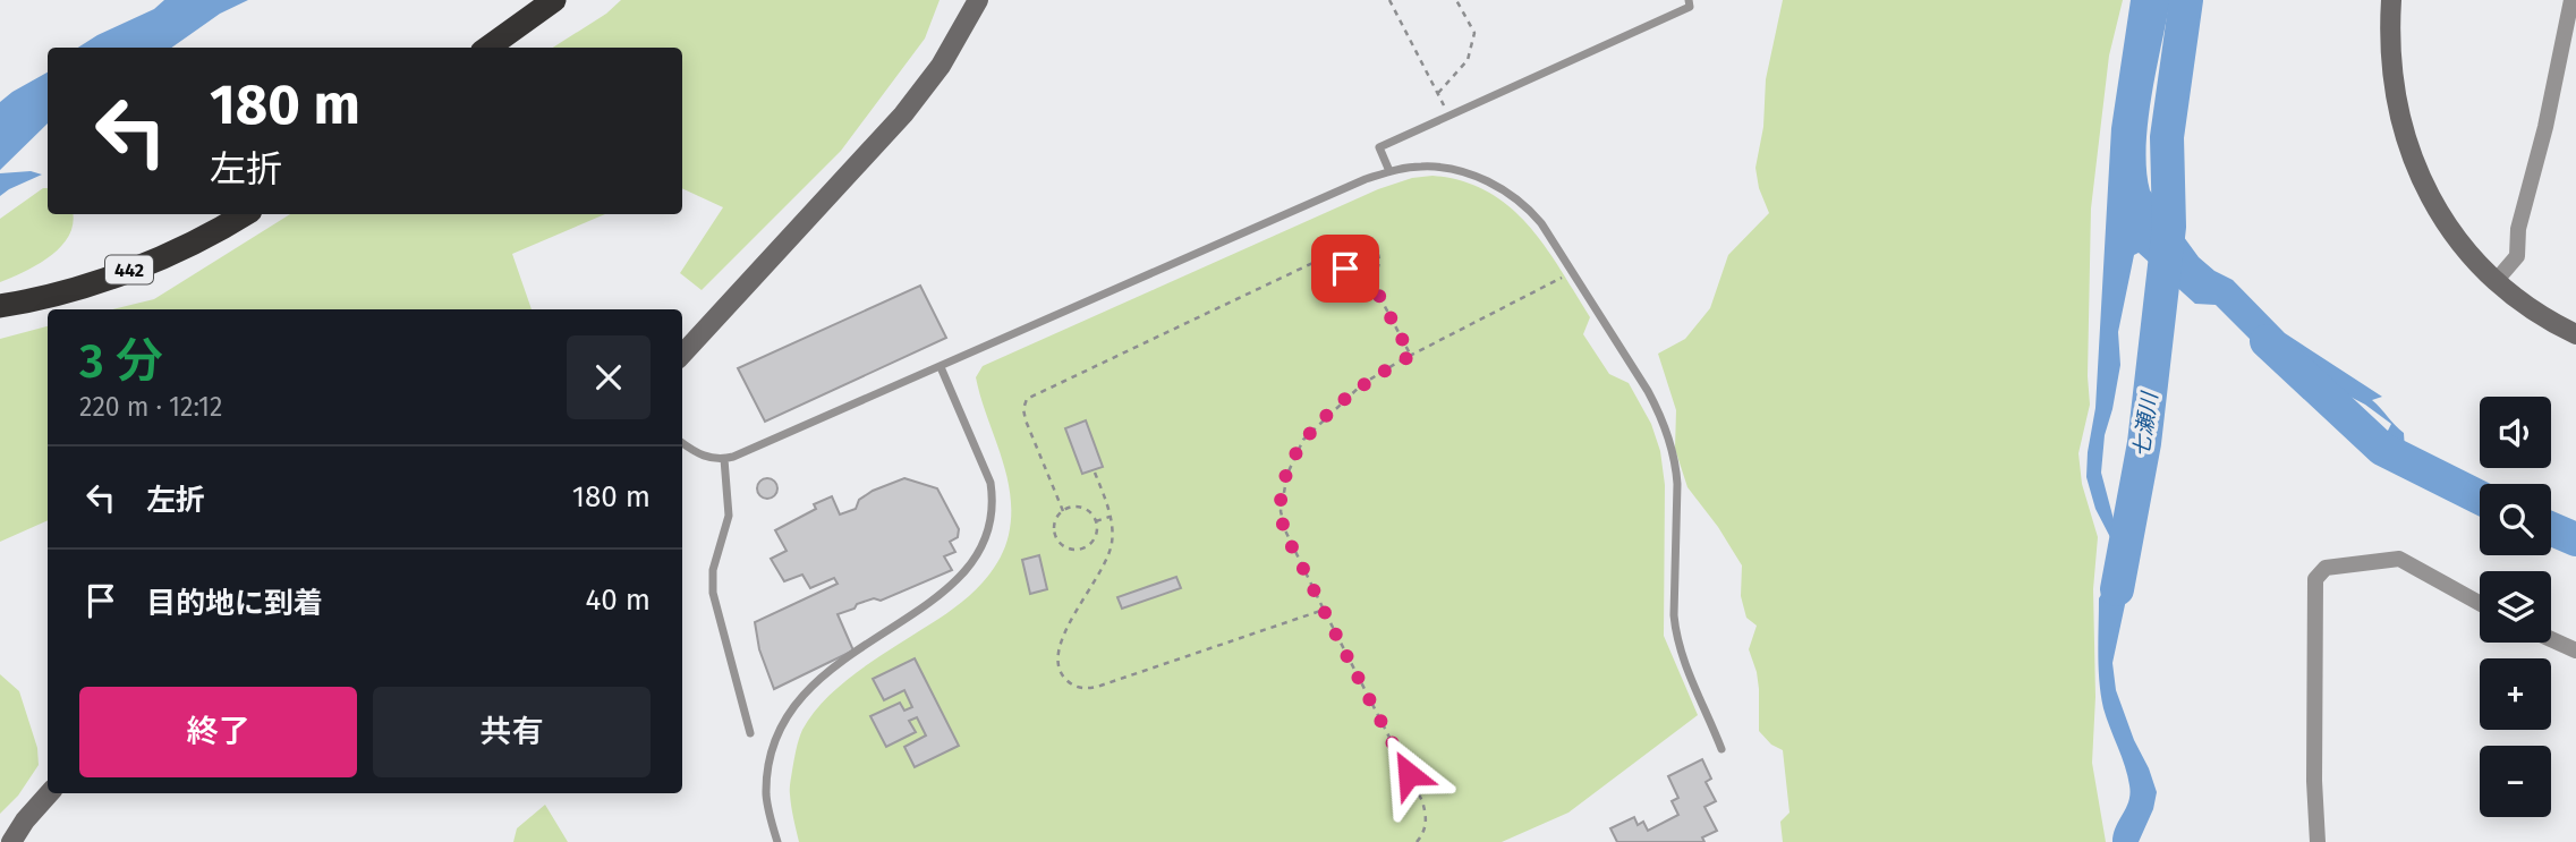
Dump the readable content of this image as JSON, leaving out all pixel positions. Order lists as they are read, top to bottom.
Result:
{
  "streets": {
    "highway": ["442"]
  },
  "water": ["七瀬川"],
  "page": {
    "turn": ["180 m", "左折"],
    "heading": ["3 分", "220 m · 12:12"],
    "map_buttons": ["+", "−"],
    "list": [
      {
        "name": "左折",
        "value": "180 m"
      },
      {
        "name": "目的地に到着",
        "value": "40 m"
      }
    ],
    "buttons": ["終了", "共有"]
  }
}
